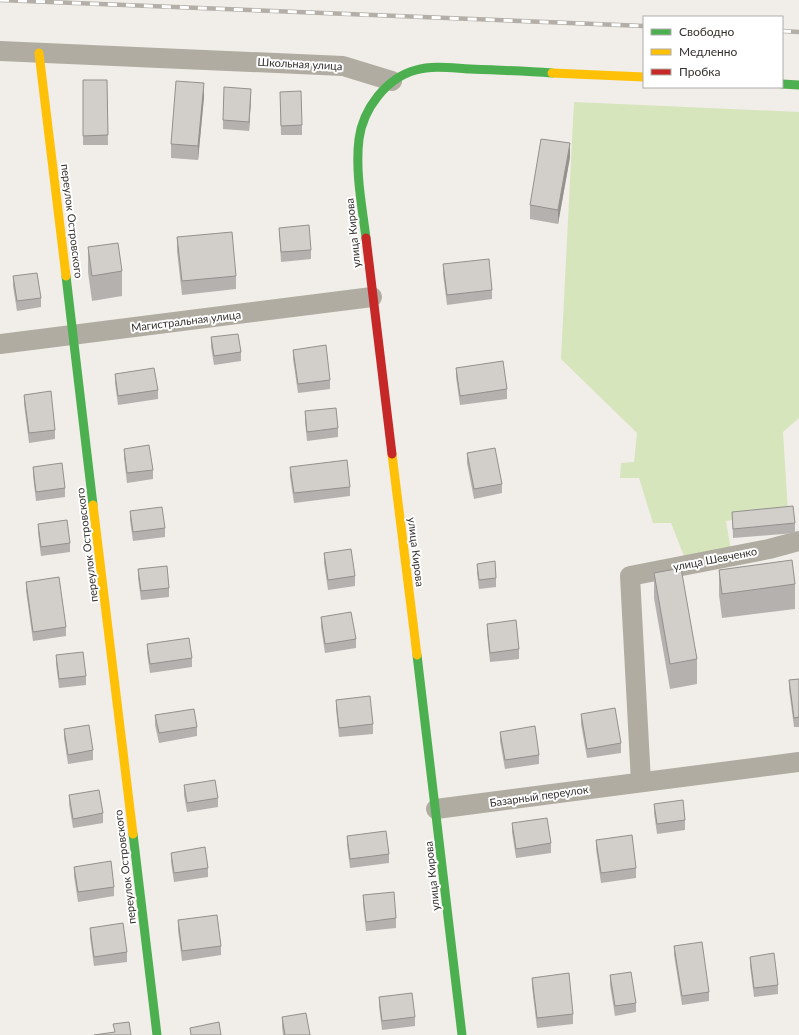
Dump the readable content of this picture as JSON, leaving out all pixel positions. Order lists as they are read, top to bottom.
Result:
{
  "streets": {
    "main road": ["переулок Островского", "улица Кирова"],
    "street": [
      "Школьная улица",
      "Магистральная улица",
      "улица Шевченко",
      "Базарный переулок"
    ]
  },
  "crossings": [
    ["Школьная улица", "переулок Островского"],
    ["Школьная улица", "улица Кирова"],
    ["переулок Островского", "Магистральная улица"],
    ["улица Кирова", "Магистральная улица"],
    ["улица Кирова", "Базарный переулок"],
    ["улица Шевченко", "Базарный переулок"]
  ],
  "legend": ["Свободно", "Медленно", "Пробка"]
}
